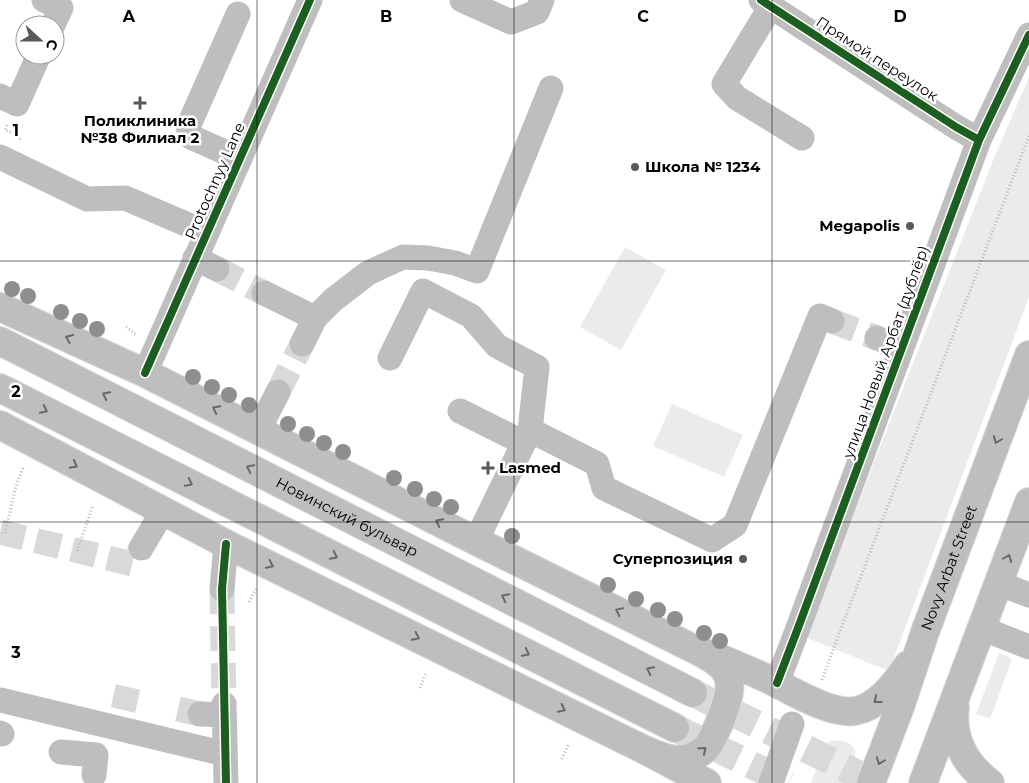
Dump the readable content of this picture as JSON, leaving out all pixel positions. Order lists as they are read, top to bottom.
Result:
{
  "streets": {
    "main road": ["Новинский бульвар", "Novy Arbat Street"],
    "street": ["Прямой переулок", "Protochnyy Lane", "улица Новый Арбат (дублёр)"]
  },
  "crossings": [
    ["Прямой переулок", "улица Новый Арбат (дублёр)"]
  ],
  "places": {
    "health": ["Поликлиника №38 Филиал 2", "Lasmed"],
    "other": ["Школа № 1234", "Megapolis", "Суперпозиция"]
  },
  "north": "right",
  "grid": {
    "columns": [
      "A",
      "B",
      "C",
      "D"
    ],
    "rows": ["1", "2", "3"]
  }
}
